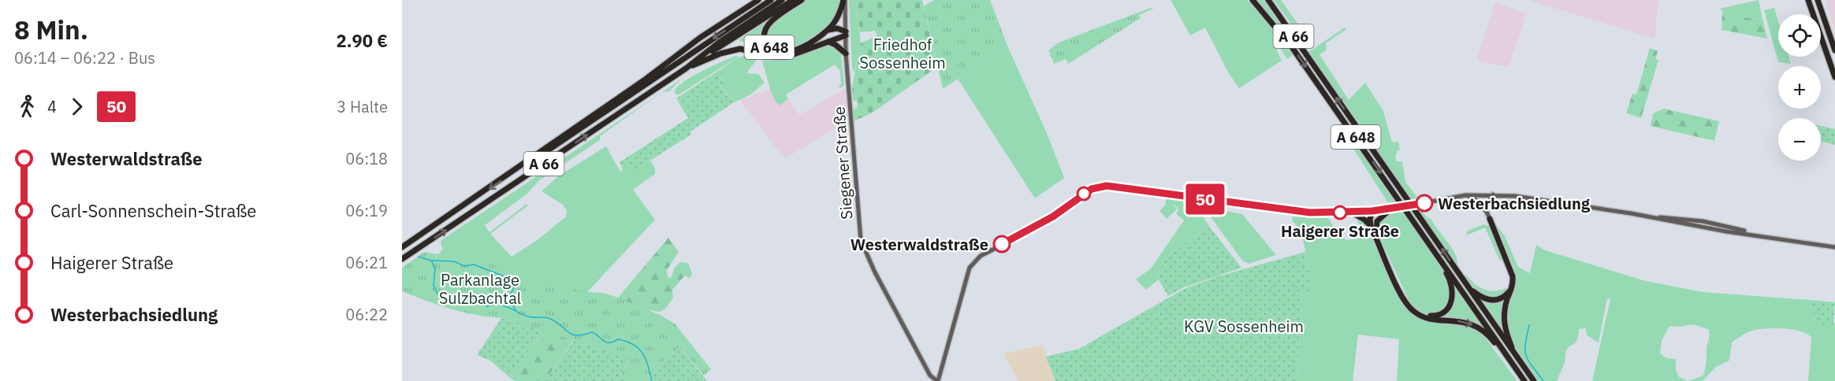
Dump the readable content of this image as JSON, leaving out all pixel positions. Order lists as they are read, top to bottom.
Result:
{
  "streets": {
    "highway": ["A 66", "A 648"],
    "main road": ["Siegener Straße"]
  },
  "crossings": [
    ["A 66", "A 648"],
    ["A 648", "Siegener Straße"]
  ],
  "parks": ["Friedhof Sossenheim", "Parkanlage Sulzbachtal", "KGV Sossenheim"],
  "places": ["Westerbachsiedlung", "Haigerer Straße", "Westerwaldstraße"],
  "lines": ["bus line 50"],
  "page": {
    "heading": ["8 Min.", "06:14 – 06:22 · Bus", "2.90 €"],
    "on_map": "50",
    "map_buttons": ["+", "−"],
    "legs": ["4", "50", "3 Halte"],
    "list": [
      {
        "name": "Westerwaldstraße",
        "value": "06:18"
      },
      {
        "name": "Carl-Sonnenschein-Straße",
        "value": "06:19"
      },
      {
        "name": "Haigerer Straße",
        "value": "06:21"
      },
      {
        "name": "Westerbachsiedlung",
        "value": "06:22"
      }
    ]
  }
}
